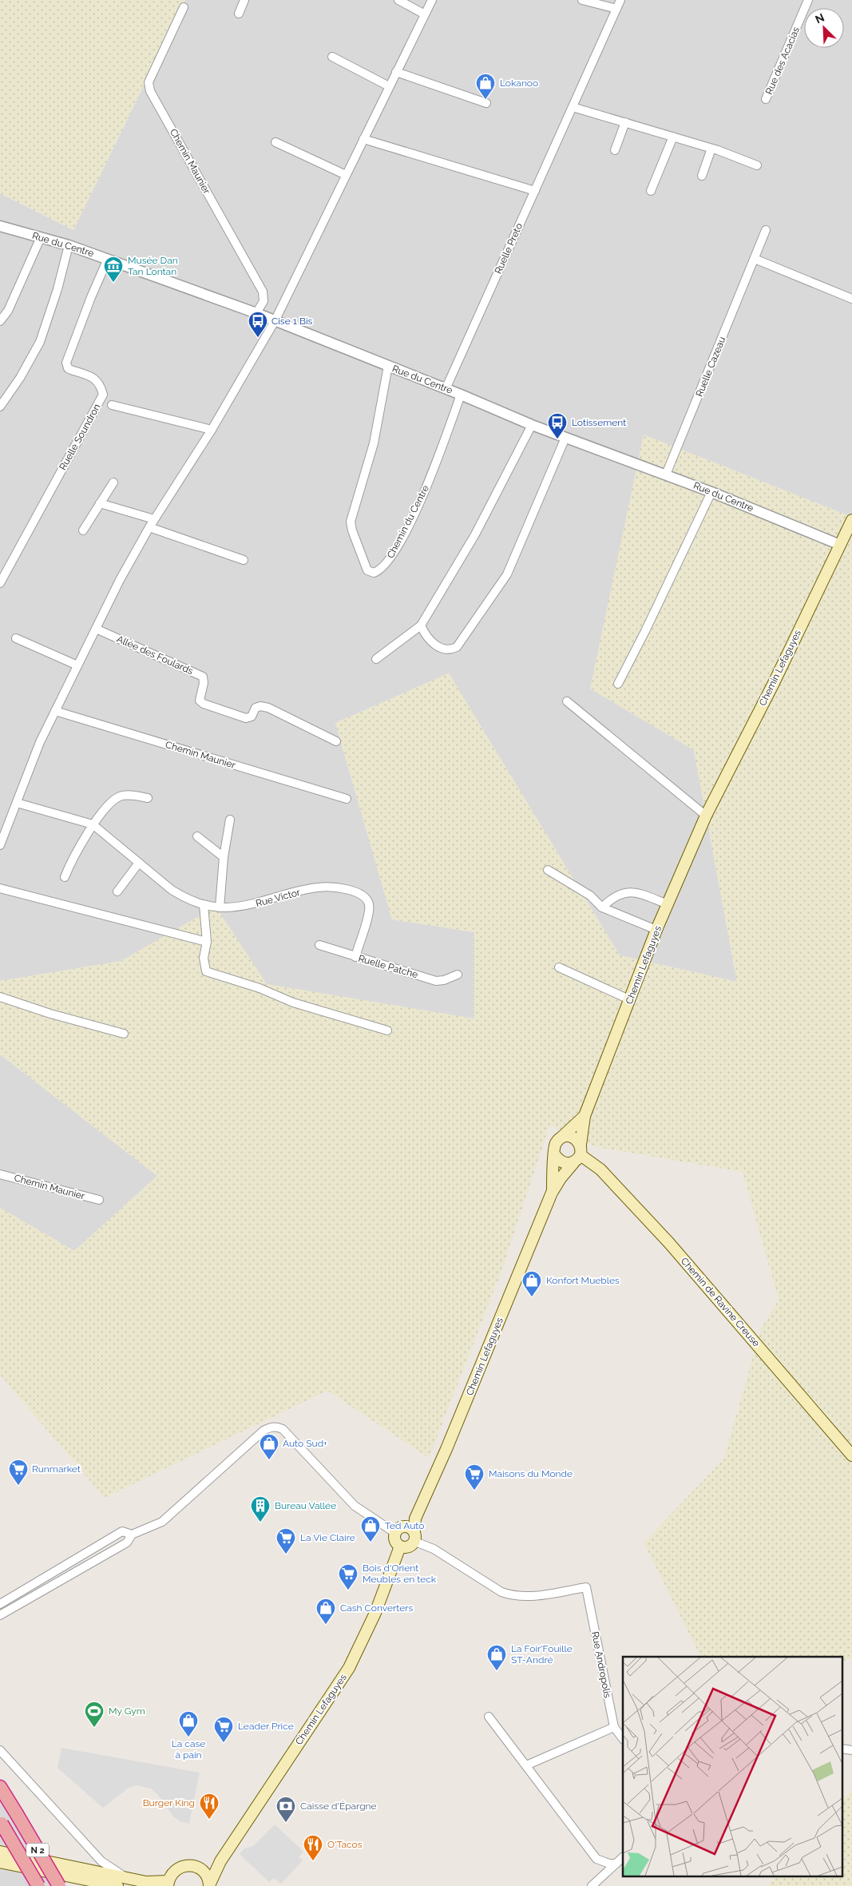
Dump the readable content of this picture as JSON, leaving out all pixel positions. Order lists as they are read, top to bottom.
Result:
{
  "streets": {
    "highway": ["N 2"],
    "main road": ["Chemin Lefaguyes", "Chemin de Ravine Creuse"],
    "street": [
      "Rue des Acacias",
      "Chemin Maunier",
      "Rue du Centre",
      "Ruelle Preto",
      "Ruelle Cazeau",
      "Ruelle Soundron",
      "Chemin du Centre",
      "Allée des Foulards",
      "Rue Victor",
      "Ruelle Patche",
      "Rue Andropolis"
    ]
  },
  "crossings": [
    ["Chemin Maunier", "Rue du Centre"],
    ["Rue du Centre", "Ruelle Preto"],
    ["Rue du Centre", "Ruelle Cazeau"],
    ["Rue du Centre", "Ruelle Soundron"],
    ["Rue du Centre", "Chemin du Centre"],
    ["Rue du Centre", "Chemin Lefaguyes"],
    ["Chemin Lefaguyes", "Chemin de Ravine Creuse"],
    ["Chemin Lefaguyes", "Rue Andropolis"],
    ["Rue Victor", "Ruelle Patche"]
  ],
  "places": {
    "shop": [
      "Lokanoo",
      "Konfort Muebles",
      "Auto Sud+",
      "Ted Auto",
      "Cash Converters",
      "La Foir'Fouille ST-André",
      "La case à pain"
    ],
    "museum": ["Musée Dan Tan Lontan"],
    "bus stop": ["Cise 1 Bis", "Lotissement"],
    "supermarket": [
      "Runmarket",
      "Maisons du Monde",
      "La Vie Claire",
      "Bois d'Orient Meubles en teck",
      "Leader Price"
    ],
    "building": ["Bureau Vallée"],
    "sports": ["My Gym"],
    "restaurant": ["Burger King", "O'Tacos"],
    "bank": ["Caisse d'Épargne"]
  },
  "north": "top left"
}
